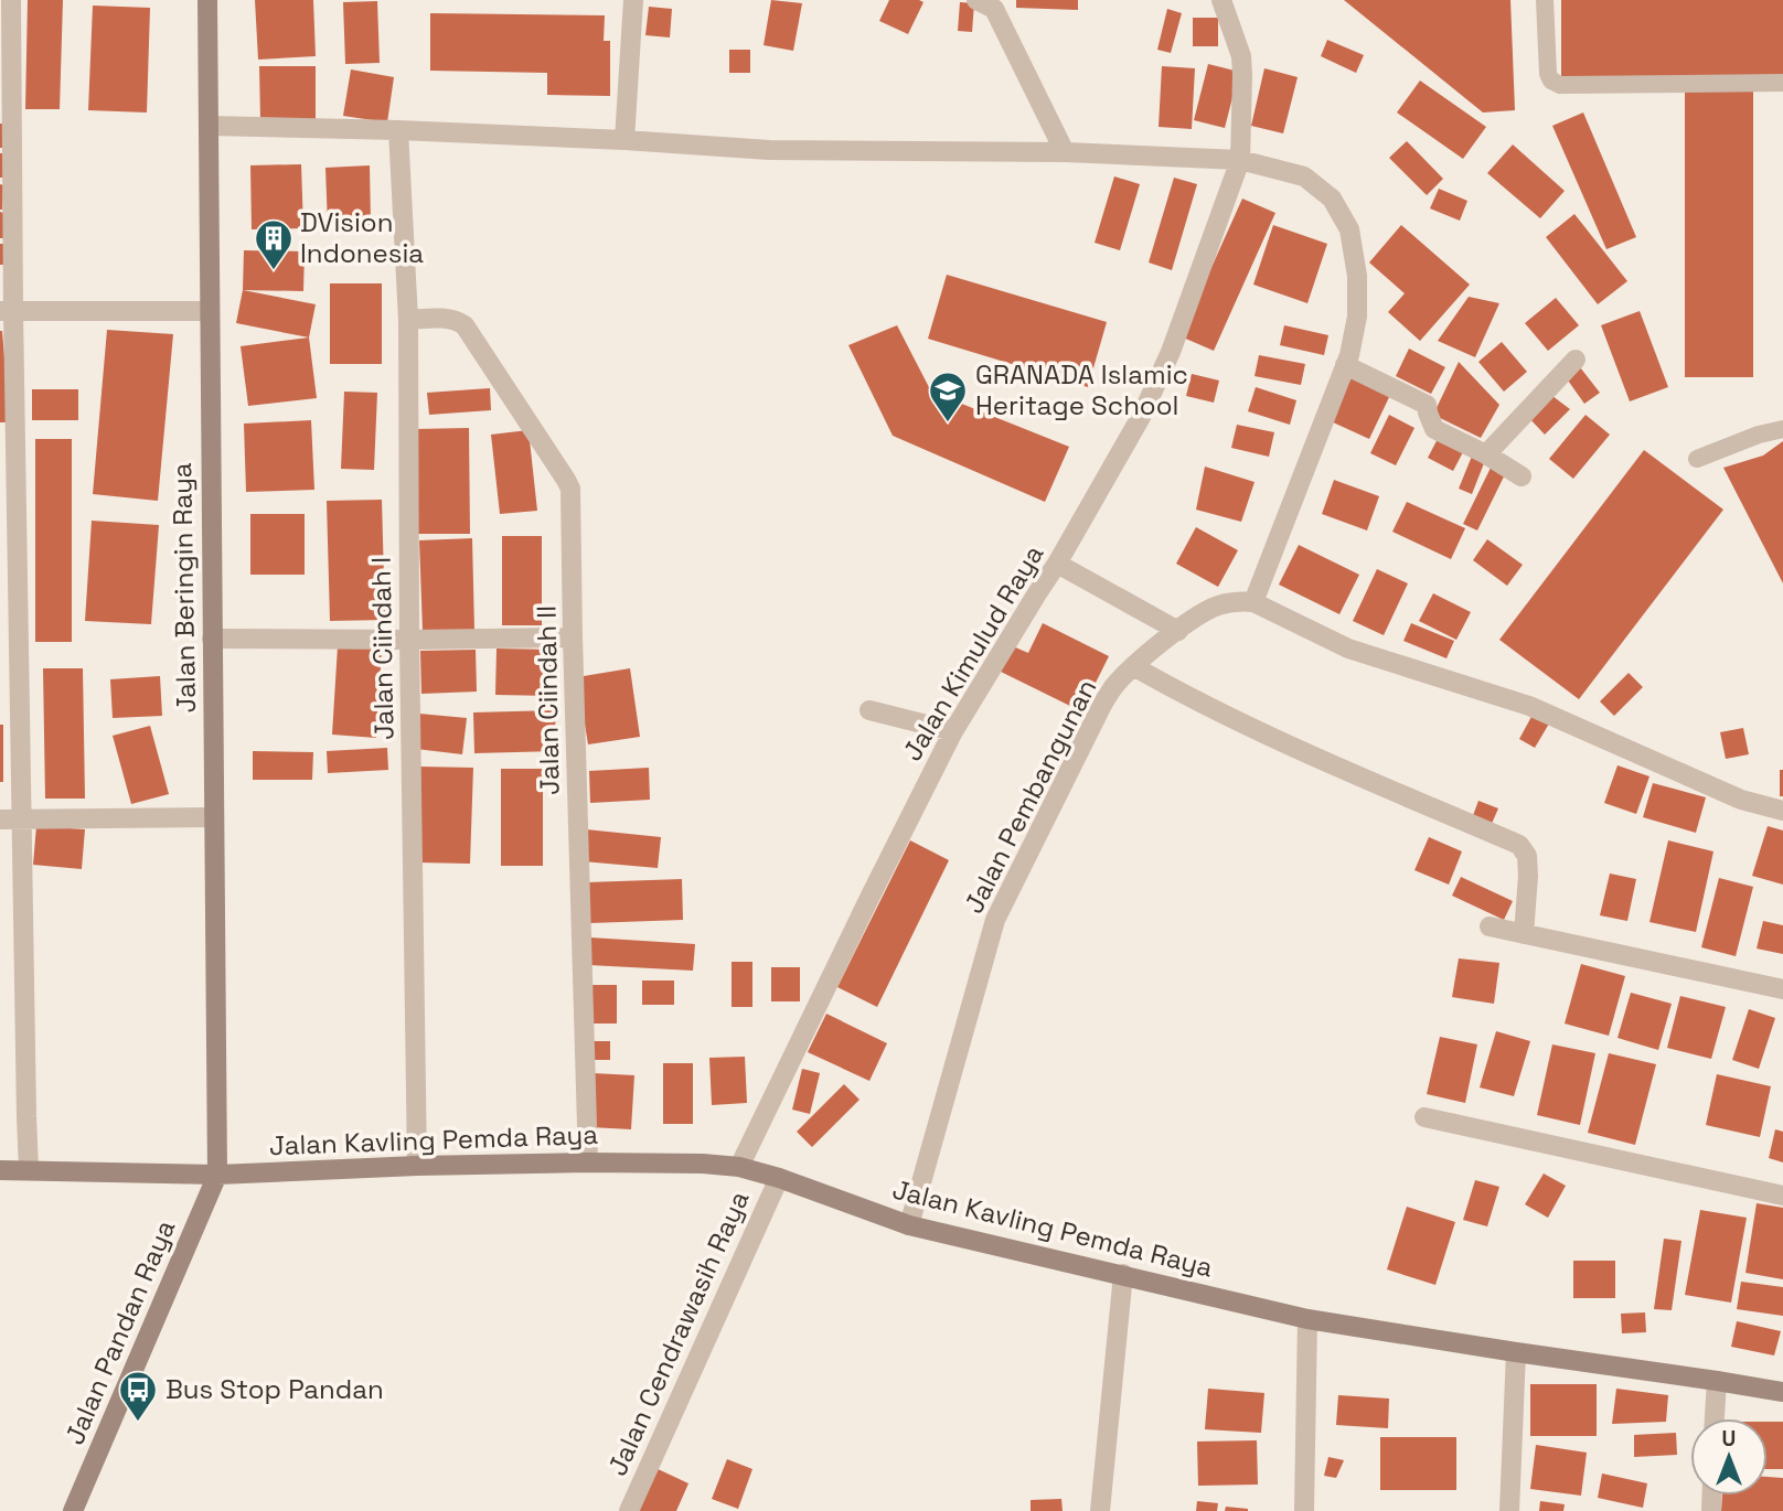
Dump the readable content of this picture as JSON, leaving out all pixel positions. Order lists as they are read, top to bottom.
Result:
{
  "streets": {
    "street": [
      "Jalan Beringin Raya",
      "Jalan Ciindah I",
      "Jalan Kimulud Raya",
      "Jalan Ciindah II",
      "Jalan Pembangunan",
      "Jalan Kavling Pemda Raya",
      "Jalan Pandan Raya",
      "Jalan Cendrawasih Raya"
    ]
  },
  "crossings": [
    ["Jalan Beringin Raya", "Jalan Kavling Pemda Raya"],
    ["Jalan Beringin Raya", "Jalan Pandan Raya"],
    ["Jalan Ciindah I", "Jalan Ciindah II"],
    ["Jalan Ciindah I", "Jalan Kavling Pemda Raya"],
    ["Jalan Kimulud Raya", "Jalan Kavling Pemda Raya"],
    ["Jalan Ciindah II", "Jalan Kavling Pemda Raya"],
    ["Jalan Pembangunan", "Jalan Kavling Pemda Raya"],
    ["Jalan Kavling Pemda Raya", "Jalan Pandan Raya"],
    ["Jalan Kavling Pemda Raya", "Jalan Cendrawasih Raya"]
  ],
  "places": {
    "building": ["DVision Indonesia"],
    "school or university": ["GRANADA Islamic Heritage School"],
    "bus stop": ["Bus Stop Pandan"]
  },
  "north": "top"
}
